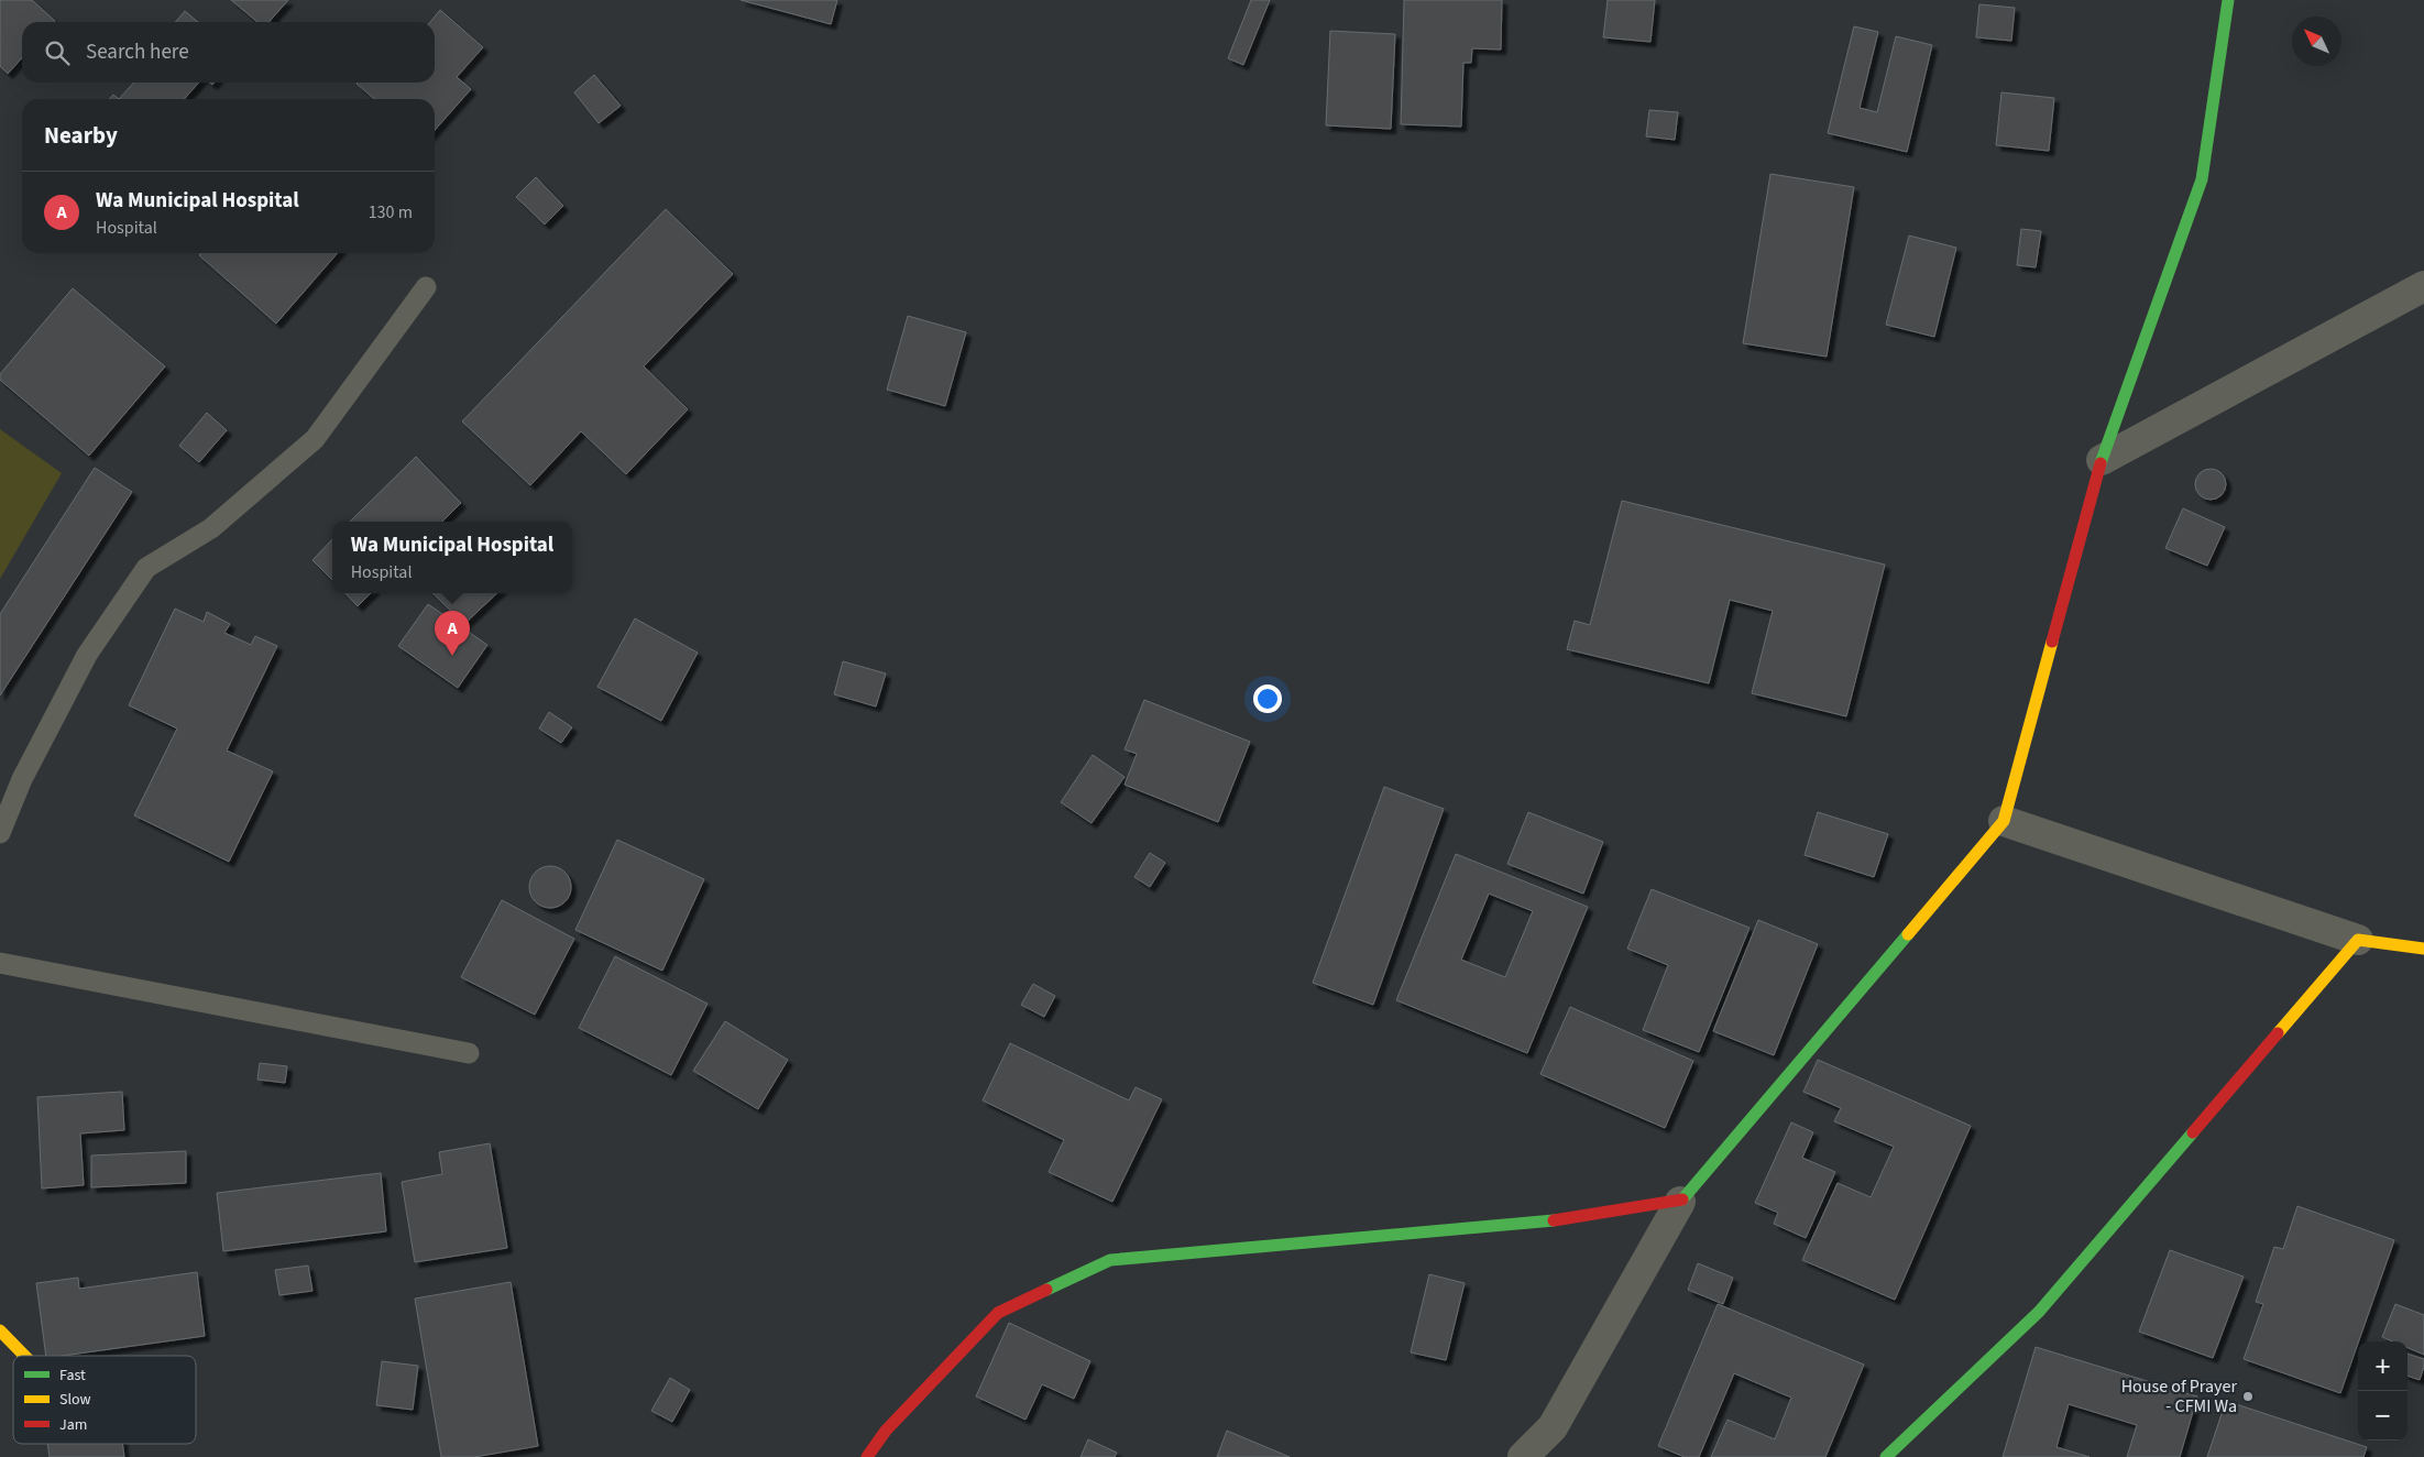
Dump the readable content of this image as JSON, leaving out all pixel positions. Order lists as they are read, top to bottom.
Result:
{
  "places": ["House of Prayer - CFMI Wa"],
  "legend": ["Fast", "Slow", "Jam"],
  "north": "top left",
  "page": {
    "search": "Search here",
    "heading": "Nearby",
    "list": [
      {
        "mark": "A",
        "name": "Wa Municipal Hospital",
        "note": "Hospital",
        "value": "130 m"
      }
    ],
    "popup": ["Wa Municipal Hospital", "Hospital"],
    "pins": "A",
    "map_buttons": ["+", "−"]
  }
}
